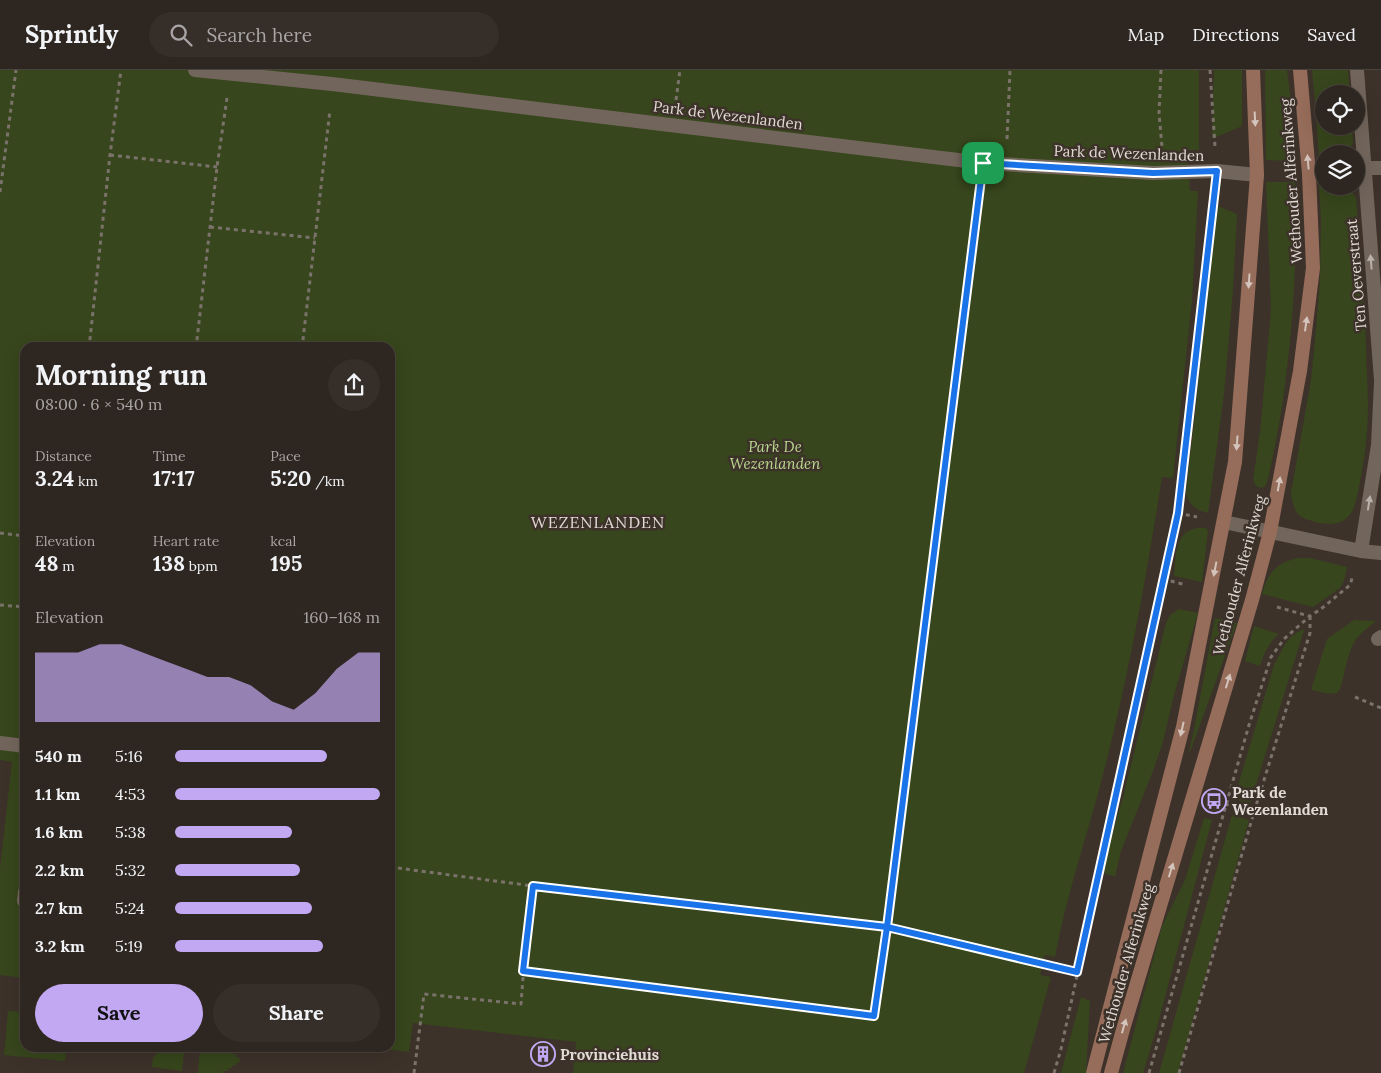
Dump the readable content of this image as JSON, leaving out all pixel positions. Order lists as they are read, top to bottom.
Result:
{
  "streets": {
    "main road": ["Wethouder Alferinkweg"],
    "street": ["Park de Wezenlanden", "Ten Oeverstraat"]
  },
  "crossings": [
    ["Park de Wezenlanden", "Wethouder Alferinkweg"]
  ],
  "one_way": ["Ten Oeverstraat"],
  "districts": ["WEZENLANDEN"],
  "parks": ["Park De Wezenlanden"],
  "places": {
    "bus stop": ["Park de Wezenlanden"],
    "building": ["Provinciehuis"]
  },
  "page": {
    "header": "Sprintly",
    "search": "Search here",
    "nav": ["Map", "Directions", "Saved"],
    "heading": ["Morning run", "08:00 · 6 × 540 m"],
    "stats": [
      ["Distance", "3.24 km"],
      ["Time", "17:17"],
      ["Pace", "5:20 /km"],
      ["Elevation", "48 m"],
      ["Heart rate", "138 bpm"],
      ["kcal", "195"]
    ],
    "chart": ["Elevation", "160–168 m"],
    "list": [
      {
        "name": "540 m",
        "note": "5:16"
      },
      {
        "name": "1.1 km",
        "note": "4:53"
      },
      {
        "name": "1.6 km",
        "note": "5:38"
      },
      {
        "name": "2.2 km",
        "note": "5:32"
      },
      {
        "name": "2.7 km",
        "note": "5:24"
      },
      {
        "name": "3.2 km",
        "note": "5:19"
      }
    ],
    "buttons": ["Save", "Share"]
  }
}
